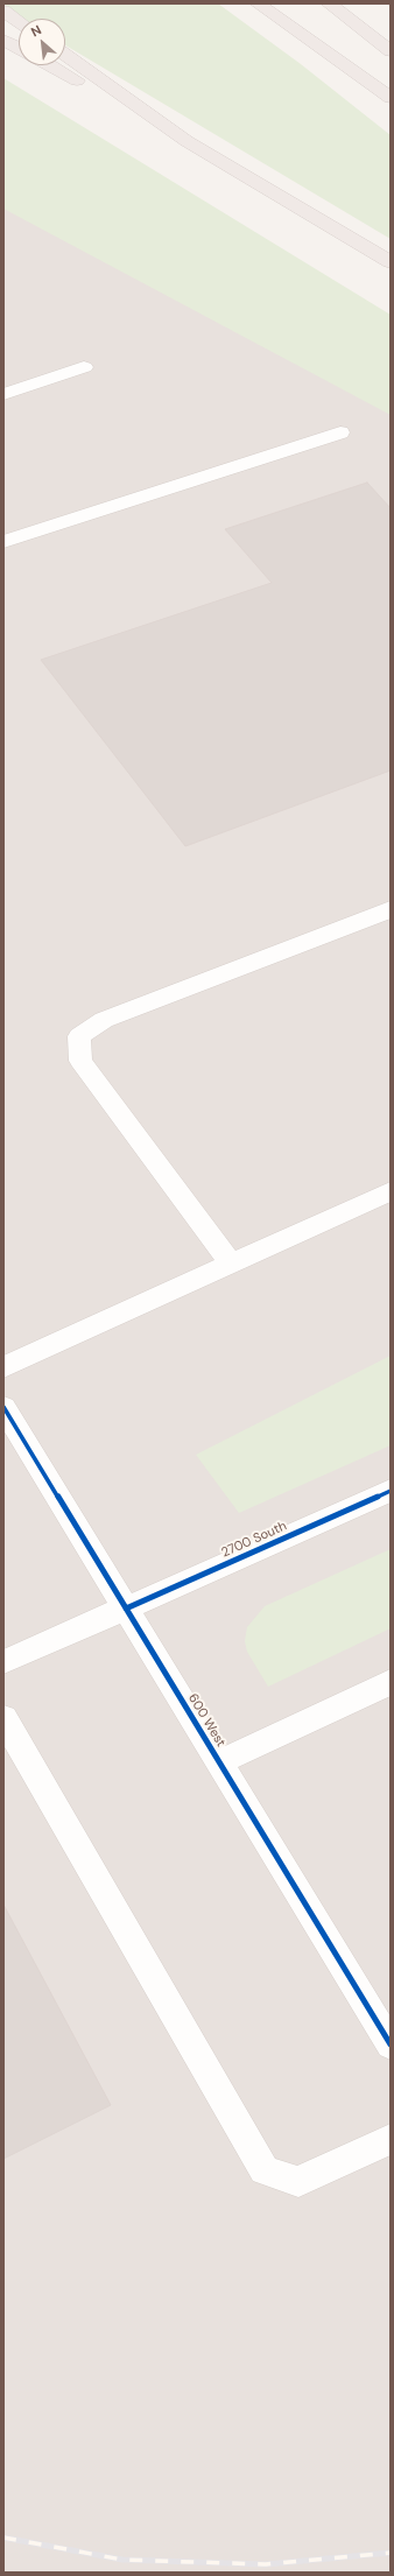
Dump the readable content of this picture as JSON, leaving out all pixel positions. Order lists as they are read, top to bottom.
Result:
{
  "streets": {
    "street": ["2700 South", "600 West"]
  },
  "crossings": [
    ["2700 South", "600 West"]
  ],
  "north": "top left"
}
